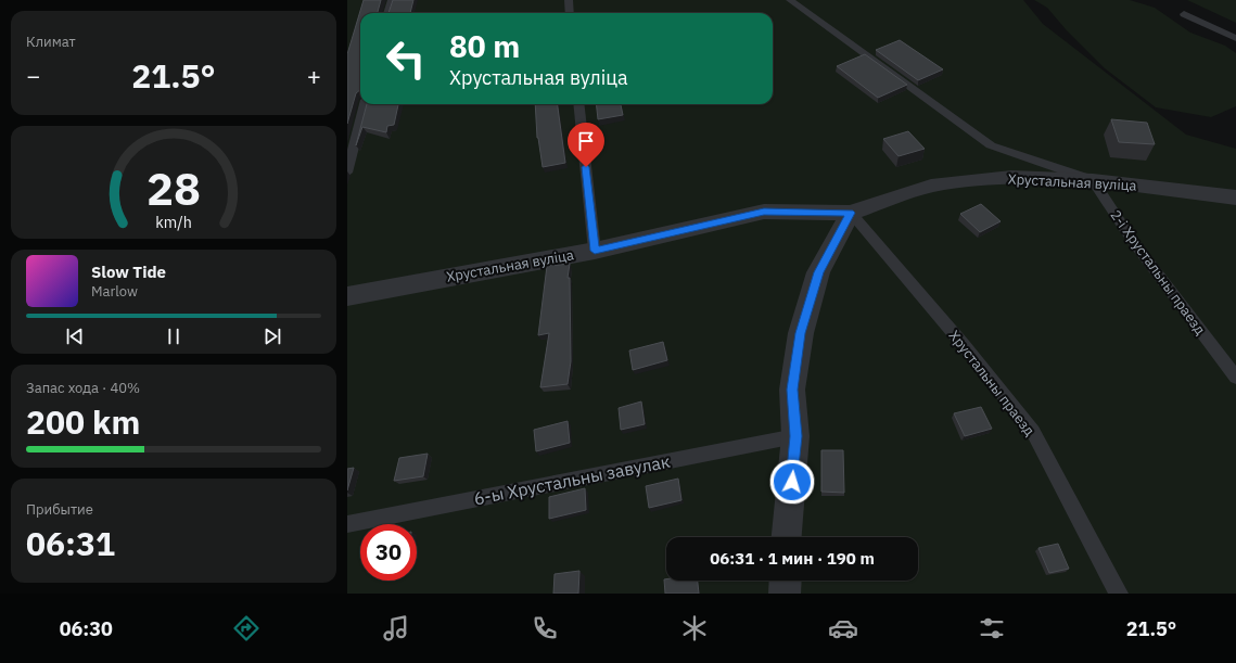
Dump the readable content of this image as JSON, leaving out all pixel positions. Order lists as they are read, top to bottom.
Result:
{
  "streets": {
    "street": ["Хрустальная вуліца"],
    "lane": ["2-і Хрустальны праезд", "Хрустальны праезд", "6-ы Хрустальны завулак"]
  },
  "crossings": [
    ["Хрустальная вуліца", "2-і Хрустальны праезд"],
    ["Хрустальная вуліца", "Хрустальны праезд"]
  ],
  "page": {
    "tile": [
      "Климат",
      ["Запас хода · 40%", "200 km"],
      ["Прибытие", "06:31"]
    ],
    "turn": ["80 m", "Хрустальная вуліца"],
    "heat": ["−", "21.5°", "+"],
    "song": ["Slow Tide", "Marlow"],
    "limit": "30",
    "trip": "06:31 · 1 мин · 190 m",
    "tabs": ["06:30", "21.5°"],
    "gauge": ["28", "km/h"]
  }
}
